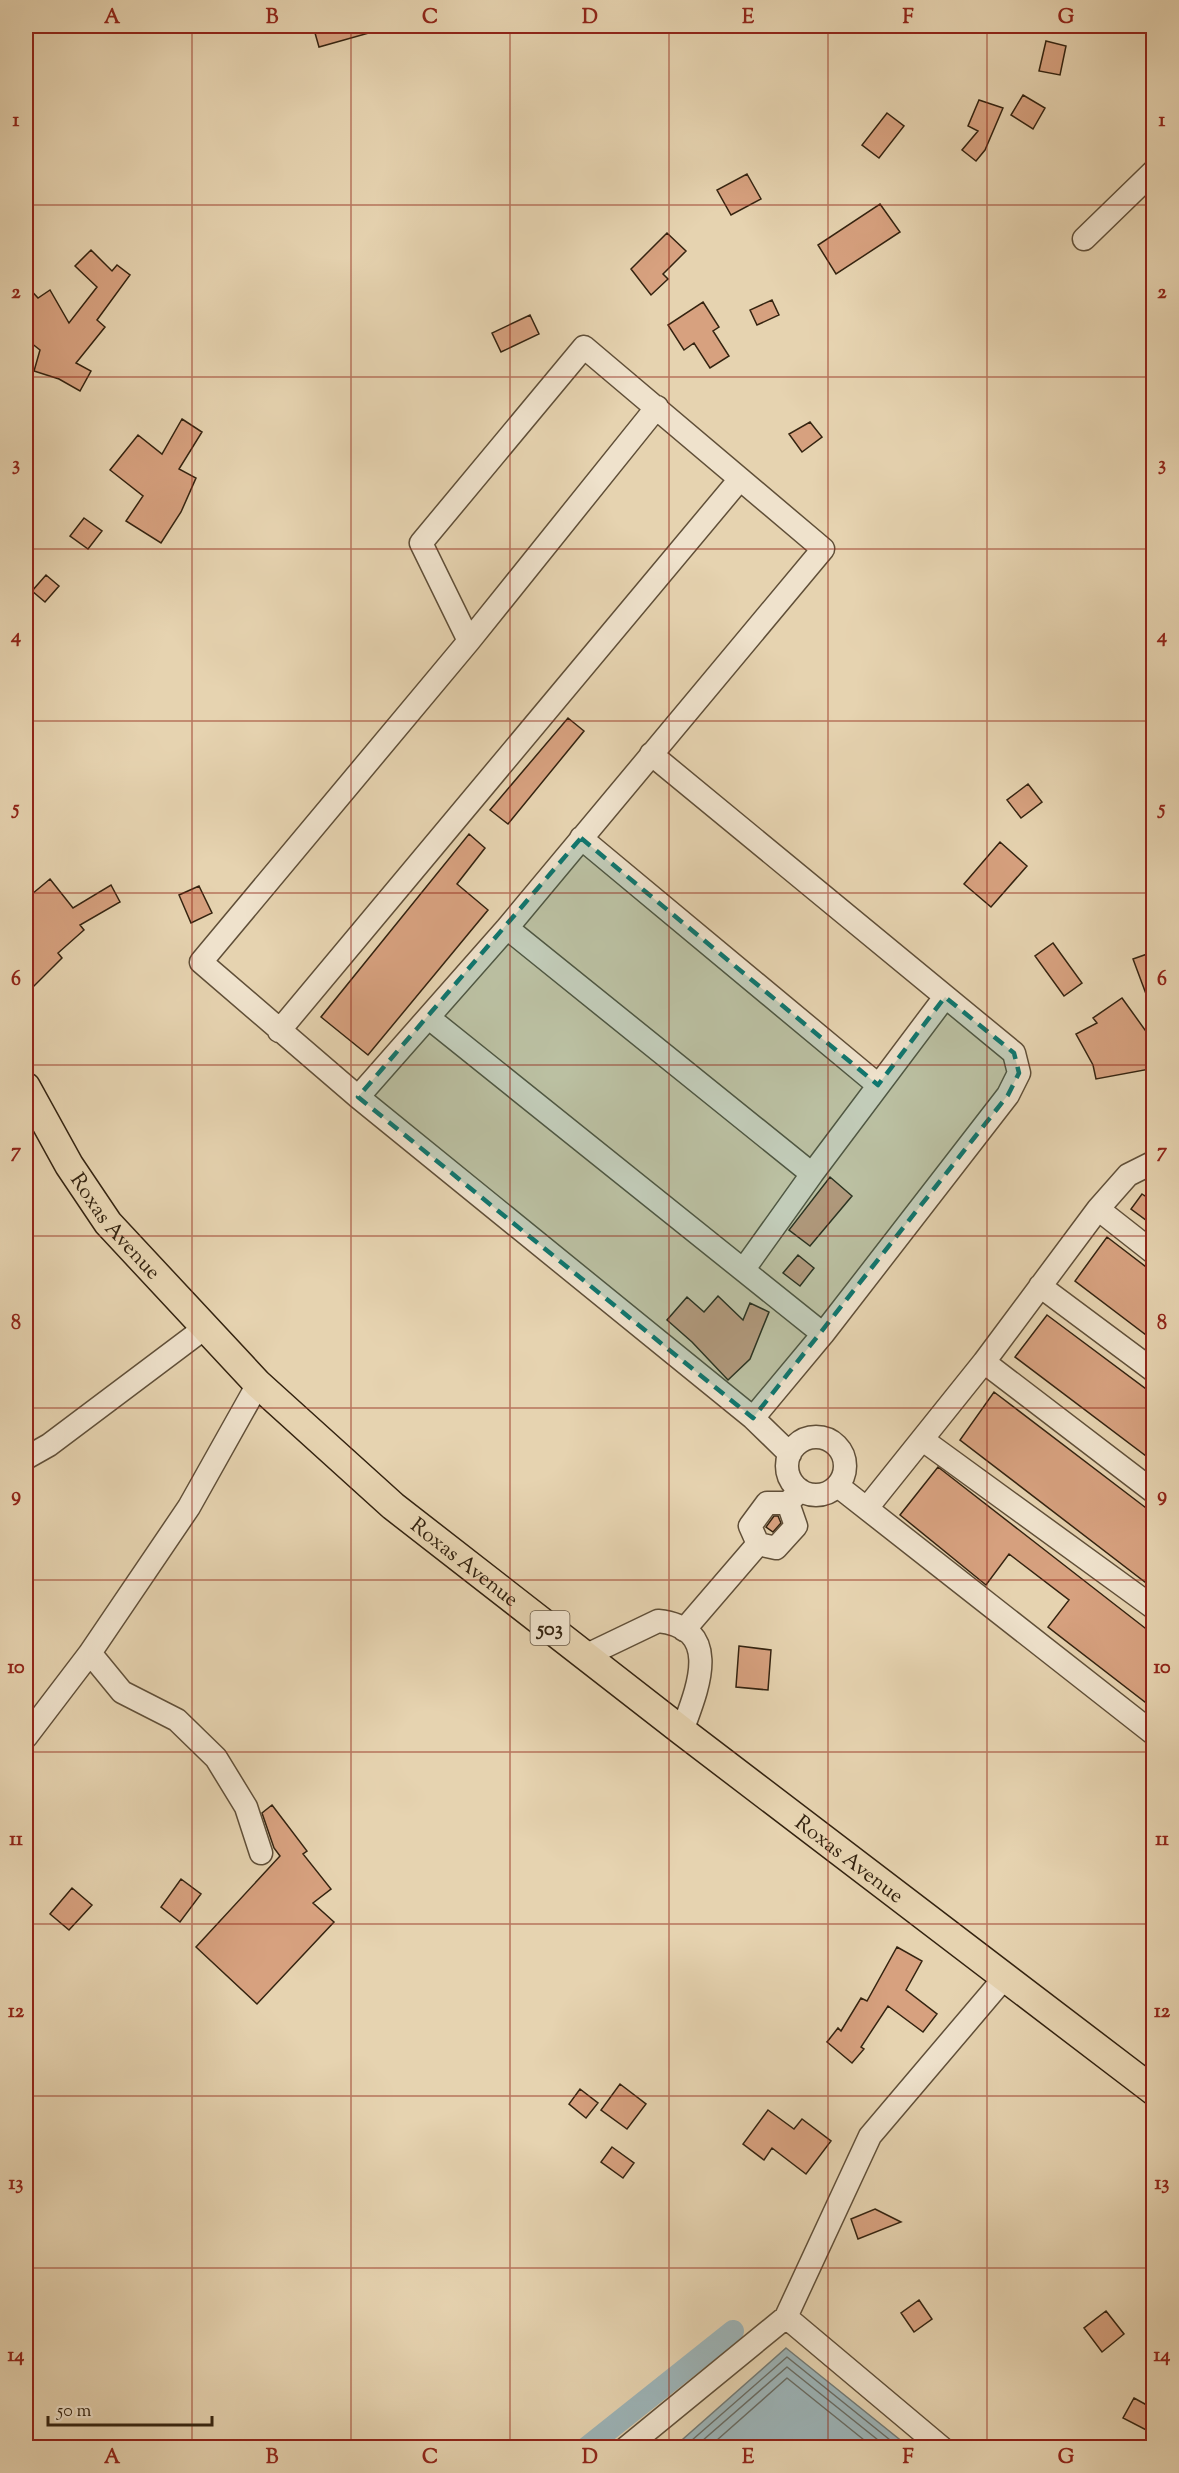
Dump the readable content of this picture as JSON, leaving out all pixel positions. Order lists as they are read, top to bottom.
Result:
{
  "streets": {
    "main road": ["Roxas Avenue", "503"]
  },
  "scale_bar": "50 m",
  "grid": {
    "columns": [
      "A",
      "B",
      "C",
      "D",
      "E",
      "F",
      "G"
    ],
    "rows": [
      "1",
      "2",
      "3",
      "4",
      "5",
      "6",
      "7",
      "8",
      "9",
      "10",
      "11",
      "12",
      "13",
      "14"
    ]
  }
}
